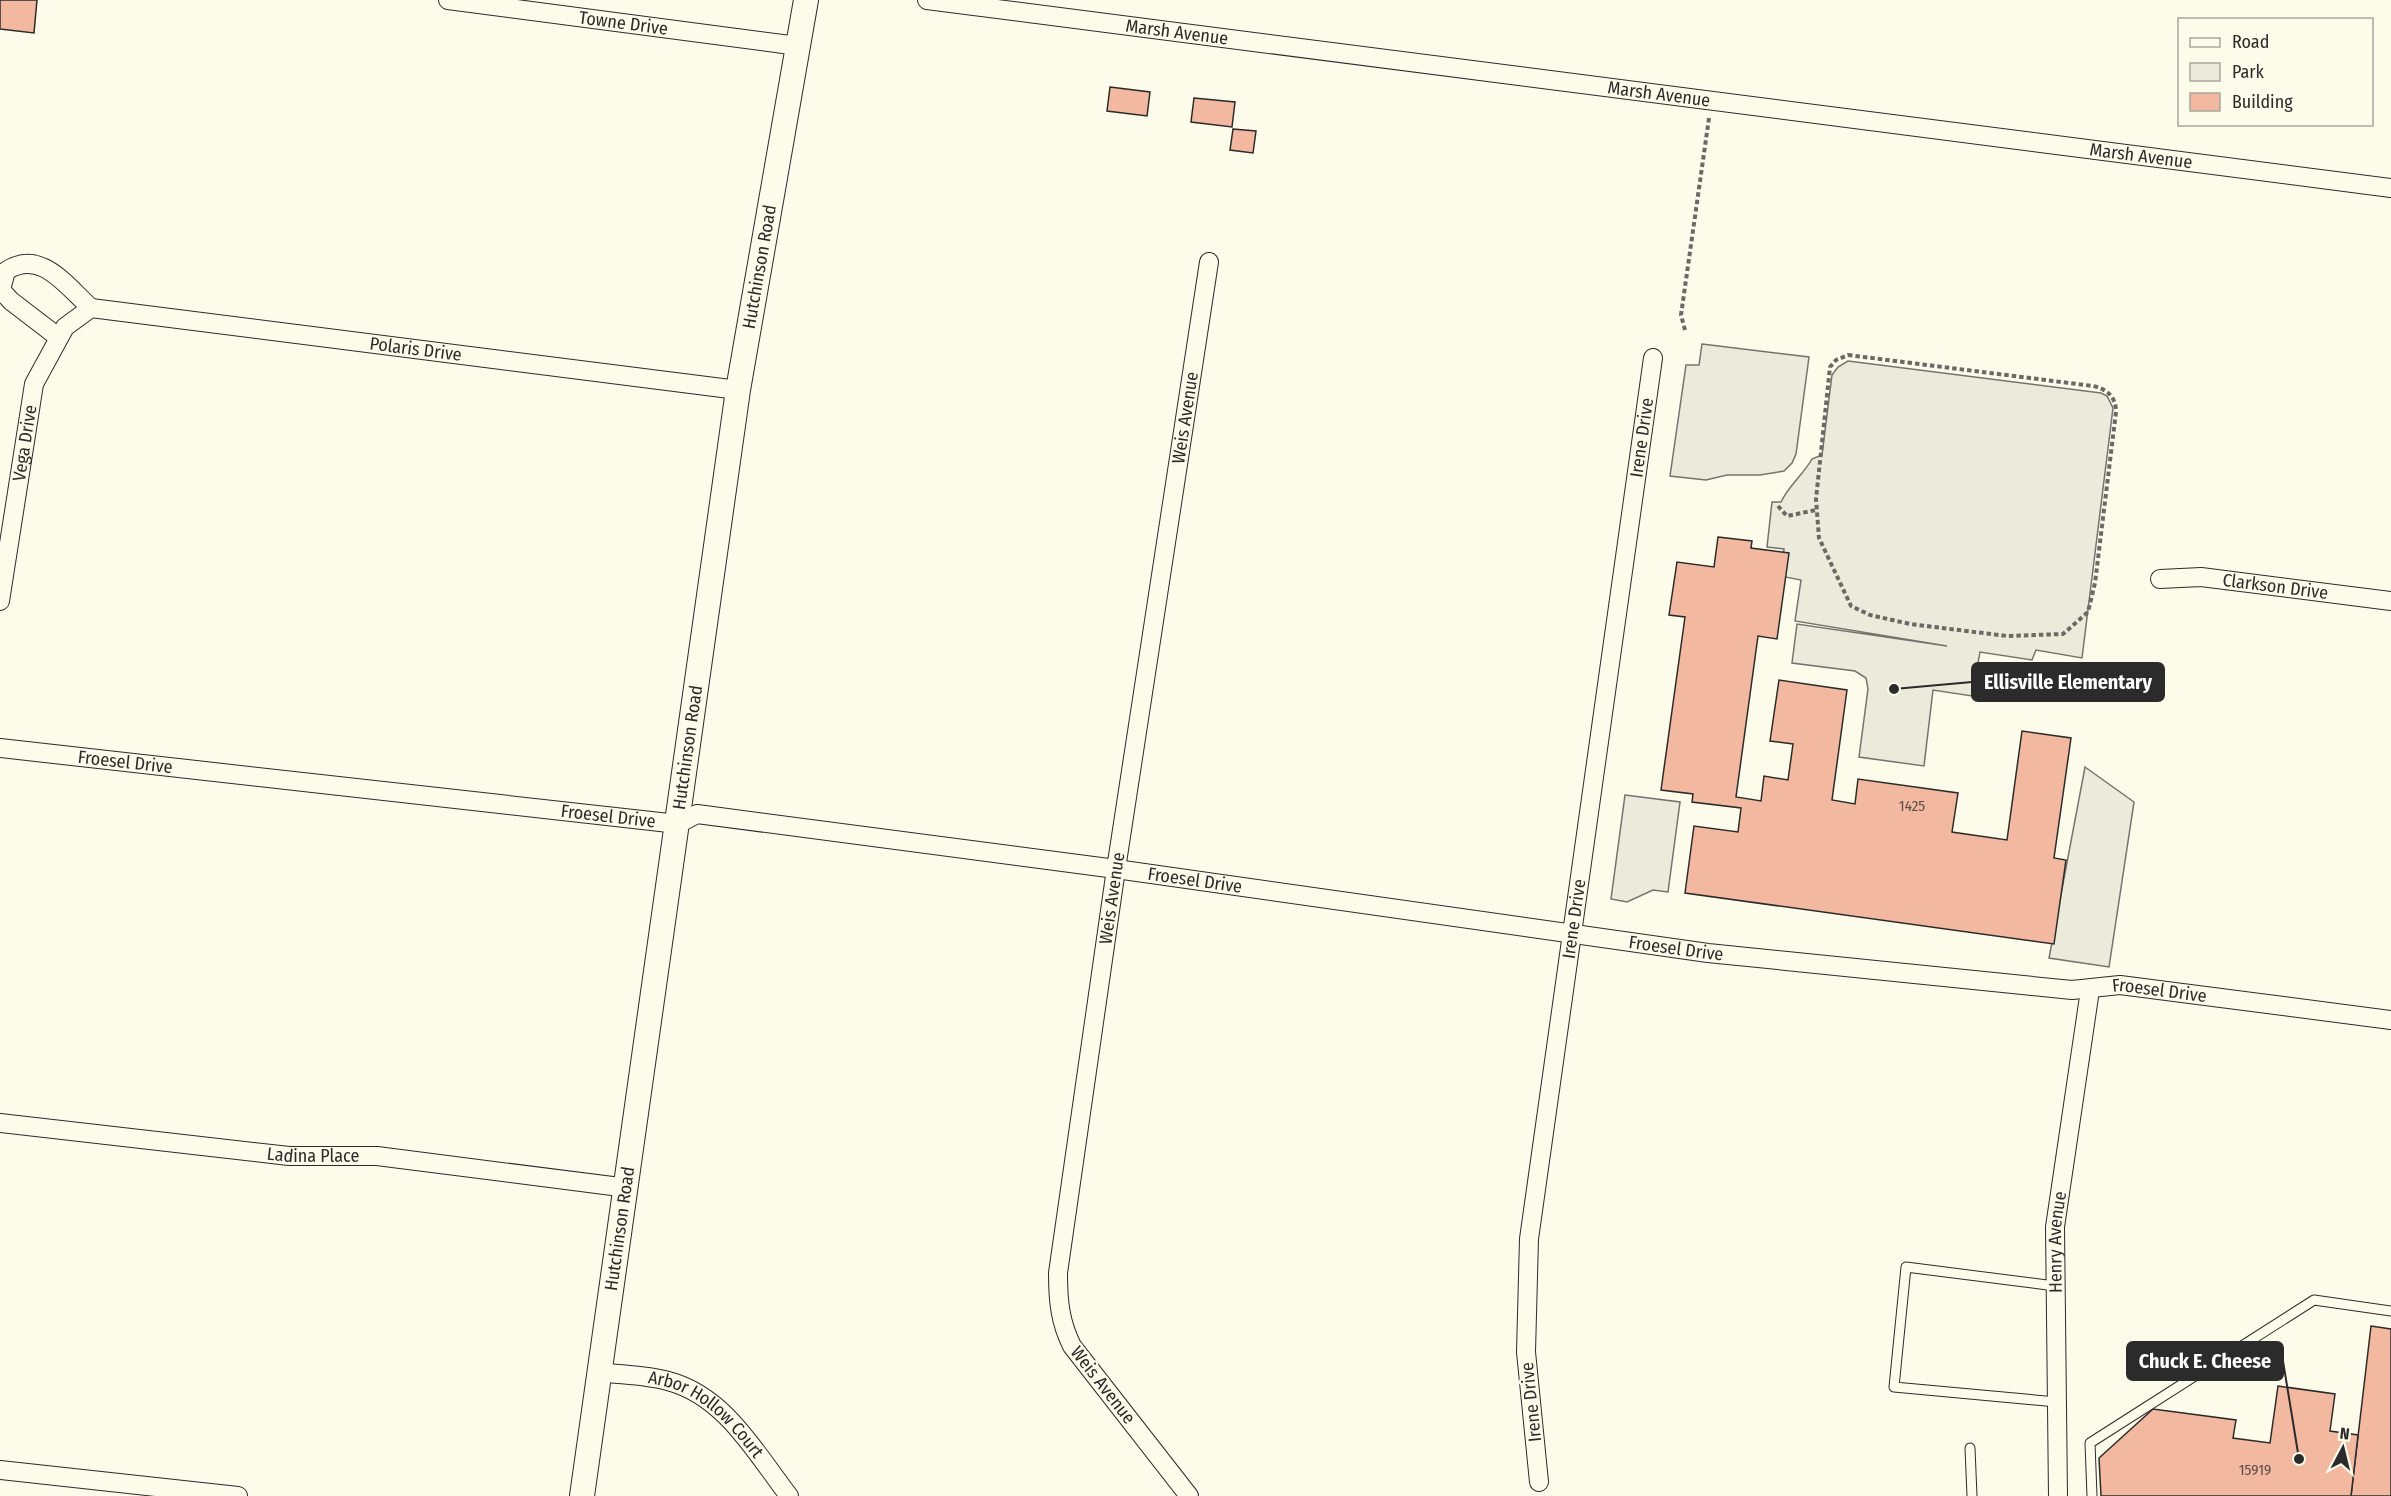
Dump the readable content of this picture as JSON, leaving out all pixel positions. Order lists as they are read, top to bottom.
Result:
{
  "streets": {
    "street": [
      "Towne Drive",
      "Marsh Avenue",
      "Hutchinson Road",
      "Polaris Drive",
      "Weis Avenue",
      "Irene Drive",
      "Vega Drive",
      "Clarkson Drive",
      "Froesel Drive",
      "Ladina Place",
      "Henry Avenue",
      "Arbor Hollow Court"
    ]
  },
  "crossings": [
    ["Towne Drive", "Hutchinson Road"],
    ["Hutchinson Road", "Polaris Drive"],
    ["Hutchinson Road", "Froesel Drive"],
    ["Hutchinson Road", "Ladina Place"],
    ["Hutchinson Road", "Arbor Hollow Court"],
    ["Weis Avenue", "Froesel Drive"],
    ["Irene Drive", "Froesel Drive"],
    ["Froesel Drive", "Henry Avenue"]
  ],
  "places": ["Ellisville Elementary", "Chuck E. Cheese"],
  "house_numbers": ["1425", "15919"],
  "legend": ["Road", "Park", "Building"],
  "north": "top"
}
